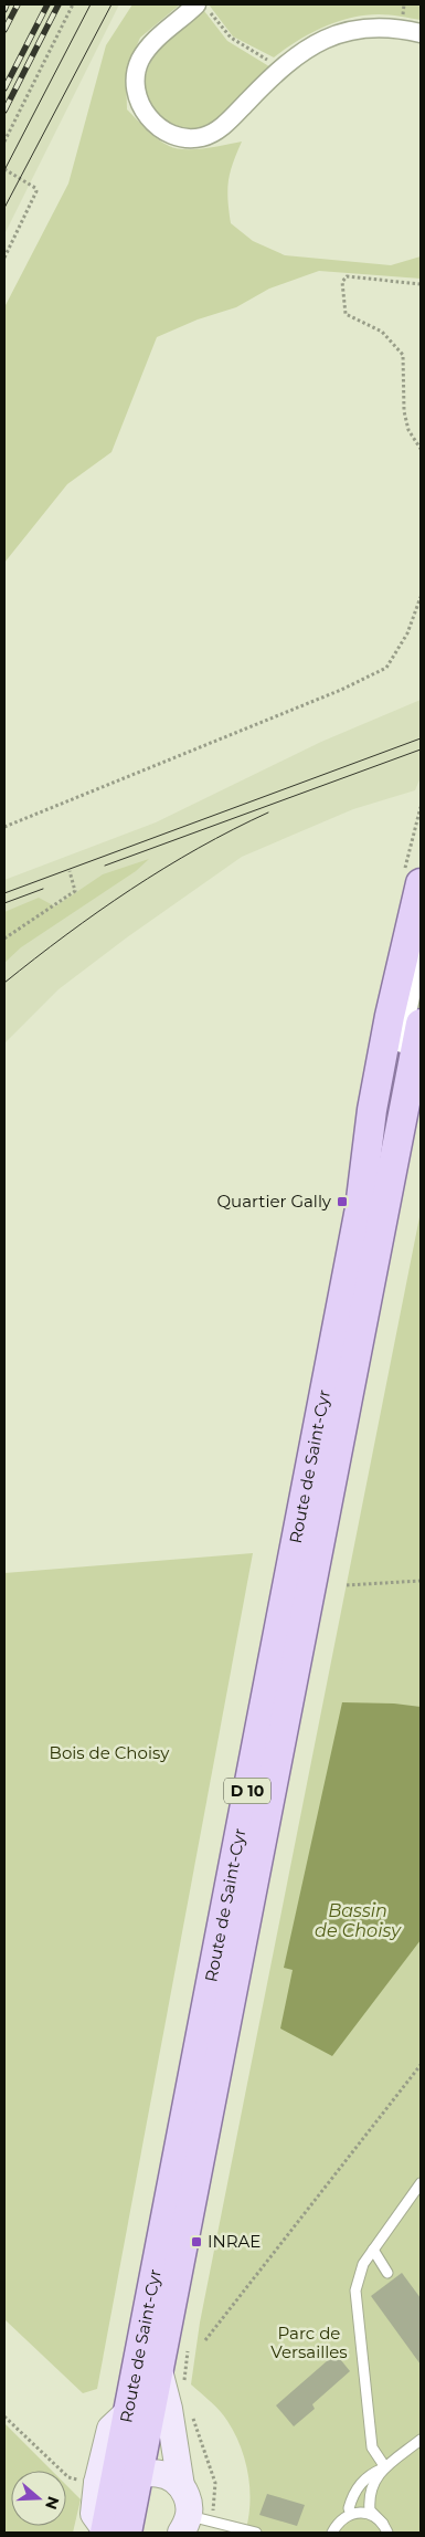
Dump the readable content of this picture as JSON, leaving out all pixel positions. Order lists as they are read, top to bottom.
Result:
{
  "streets": {
    "main road": ["Route de Saint-Cyr", "D 10"]
  },
  "crossings": [
    ["Route de Saint-Cyr", "D 10"]
  ],
  "water": ["Bassin de Choisy"],
  "parks": ["Bois de Choisy", "Parc de Versailles"],
  "places": {
    "transit": ["Quartier Gally", "INRAE"]
  },
  "north": "right"
}
